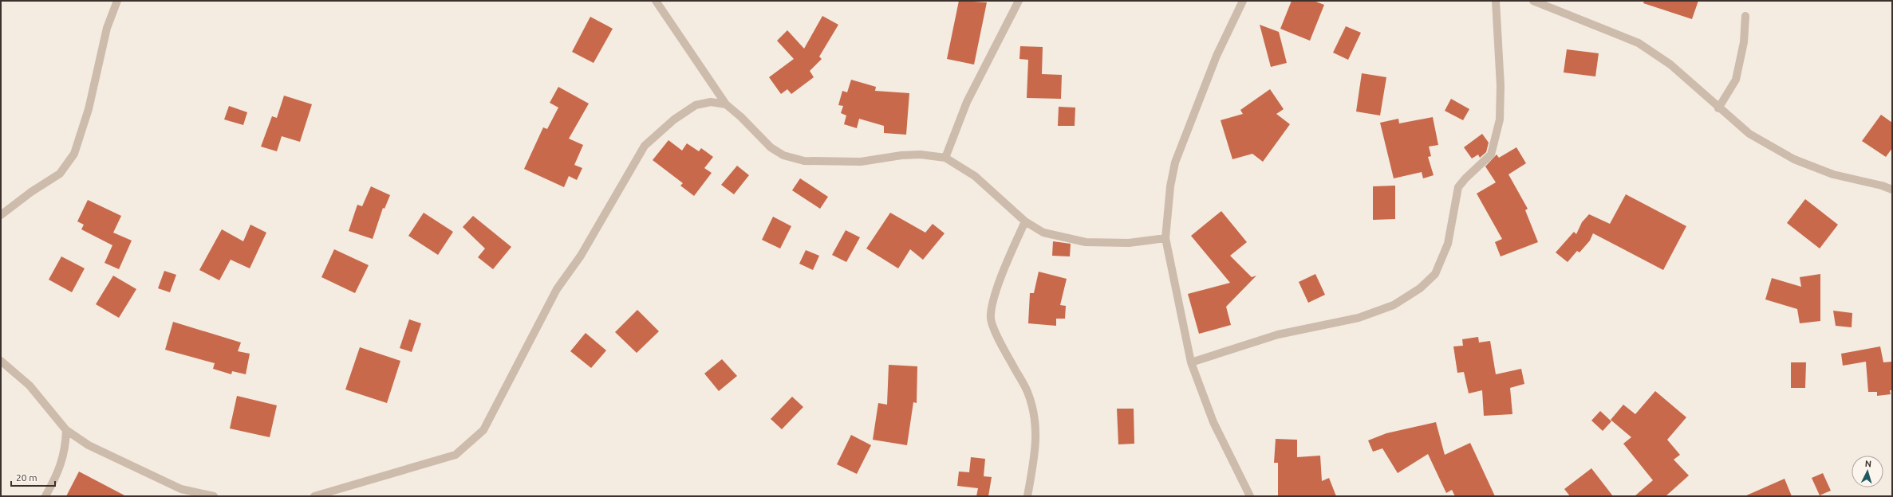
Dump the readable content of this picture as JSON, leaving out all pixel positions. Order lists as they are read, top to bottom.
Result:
{
  "scale_bar": "20 m",
  "north": "top"
}
